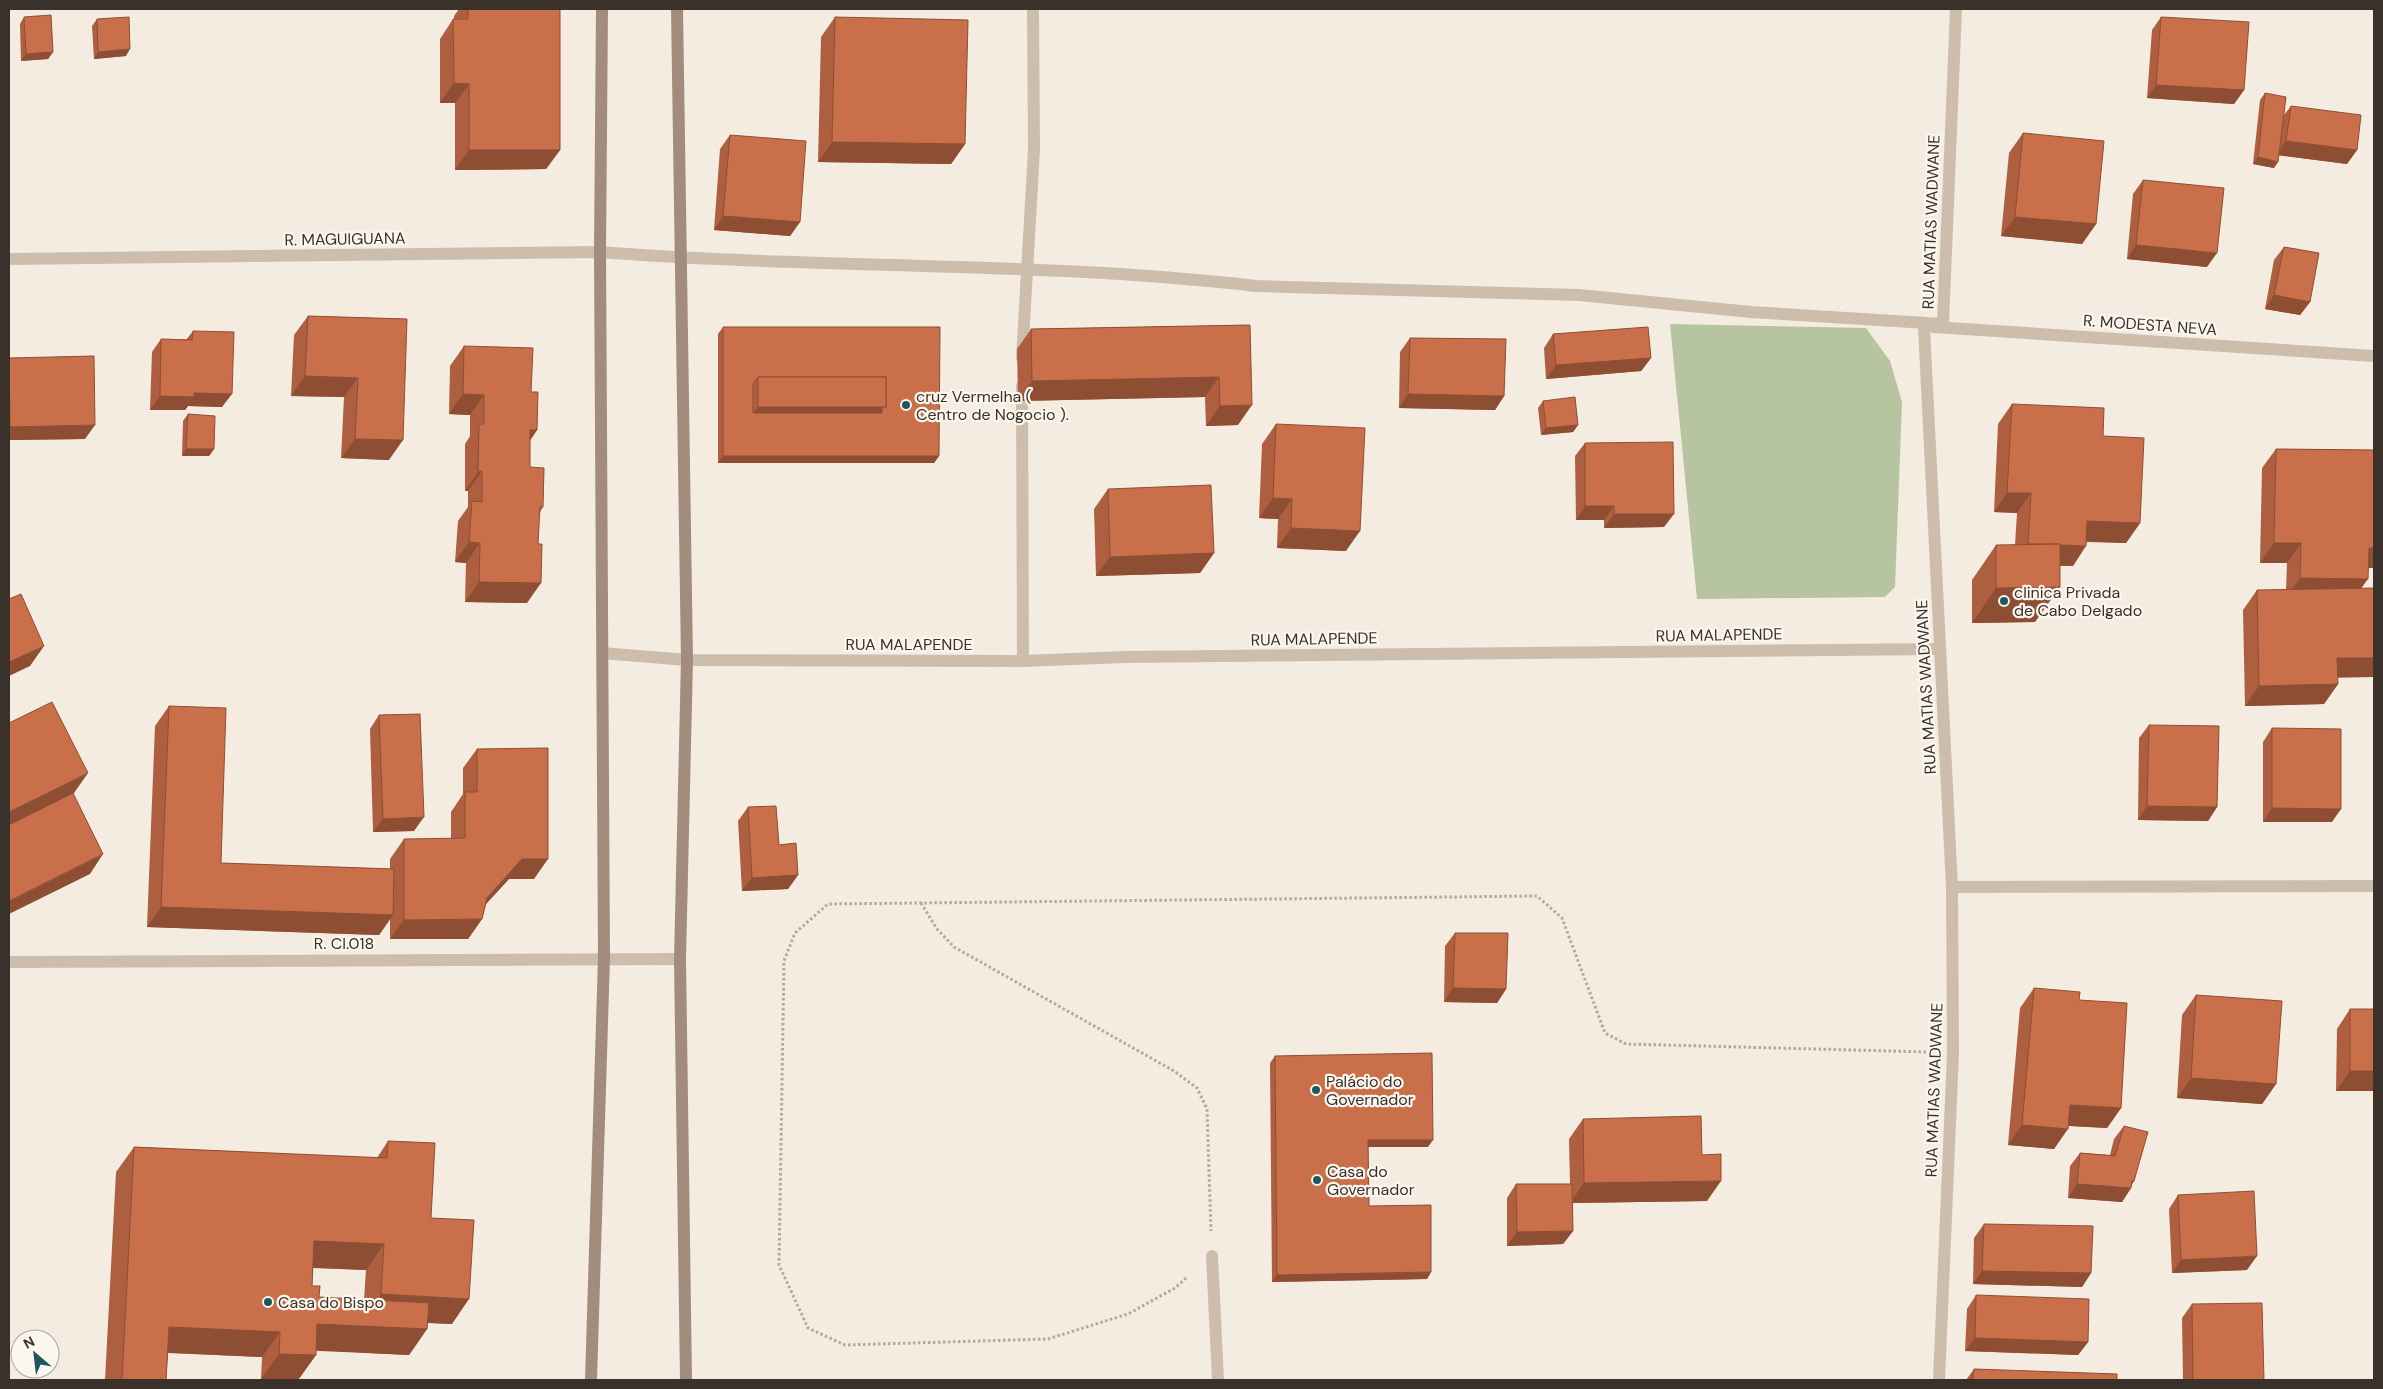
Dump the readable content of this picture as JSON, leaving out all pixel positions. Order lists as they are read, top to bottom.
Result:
{
  "streets": {
    "street": [
      "RUA MATIAS WADWANE",
      "R. MAGUIGUANA",
      "R. MODESTA NEVA",
      "RUA MALAPENDE",
      "R. CI.018"
    ]
  },
  "crossings": [
    ["RUA MATIAS WADWANE", "R. MAGUIGUANA"],
    ["RUA MATIAS WADWANE", "R. MODESTA NEVA"],
    ["RUA MATIAS WADWANE", "RUA MALAPENDE"]
  ],
  "places": [
    "cruz Vermelha ( Centro de Nogocio ).",
    "clinica Privada de Cabo Delgado",
    "Palácio do Governador",
    "Casa do Governador",
    "Casa do Bispo"
  ],
  "north": "top left"
}
